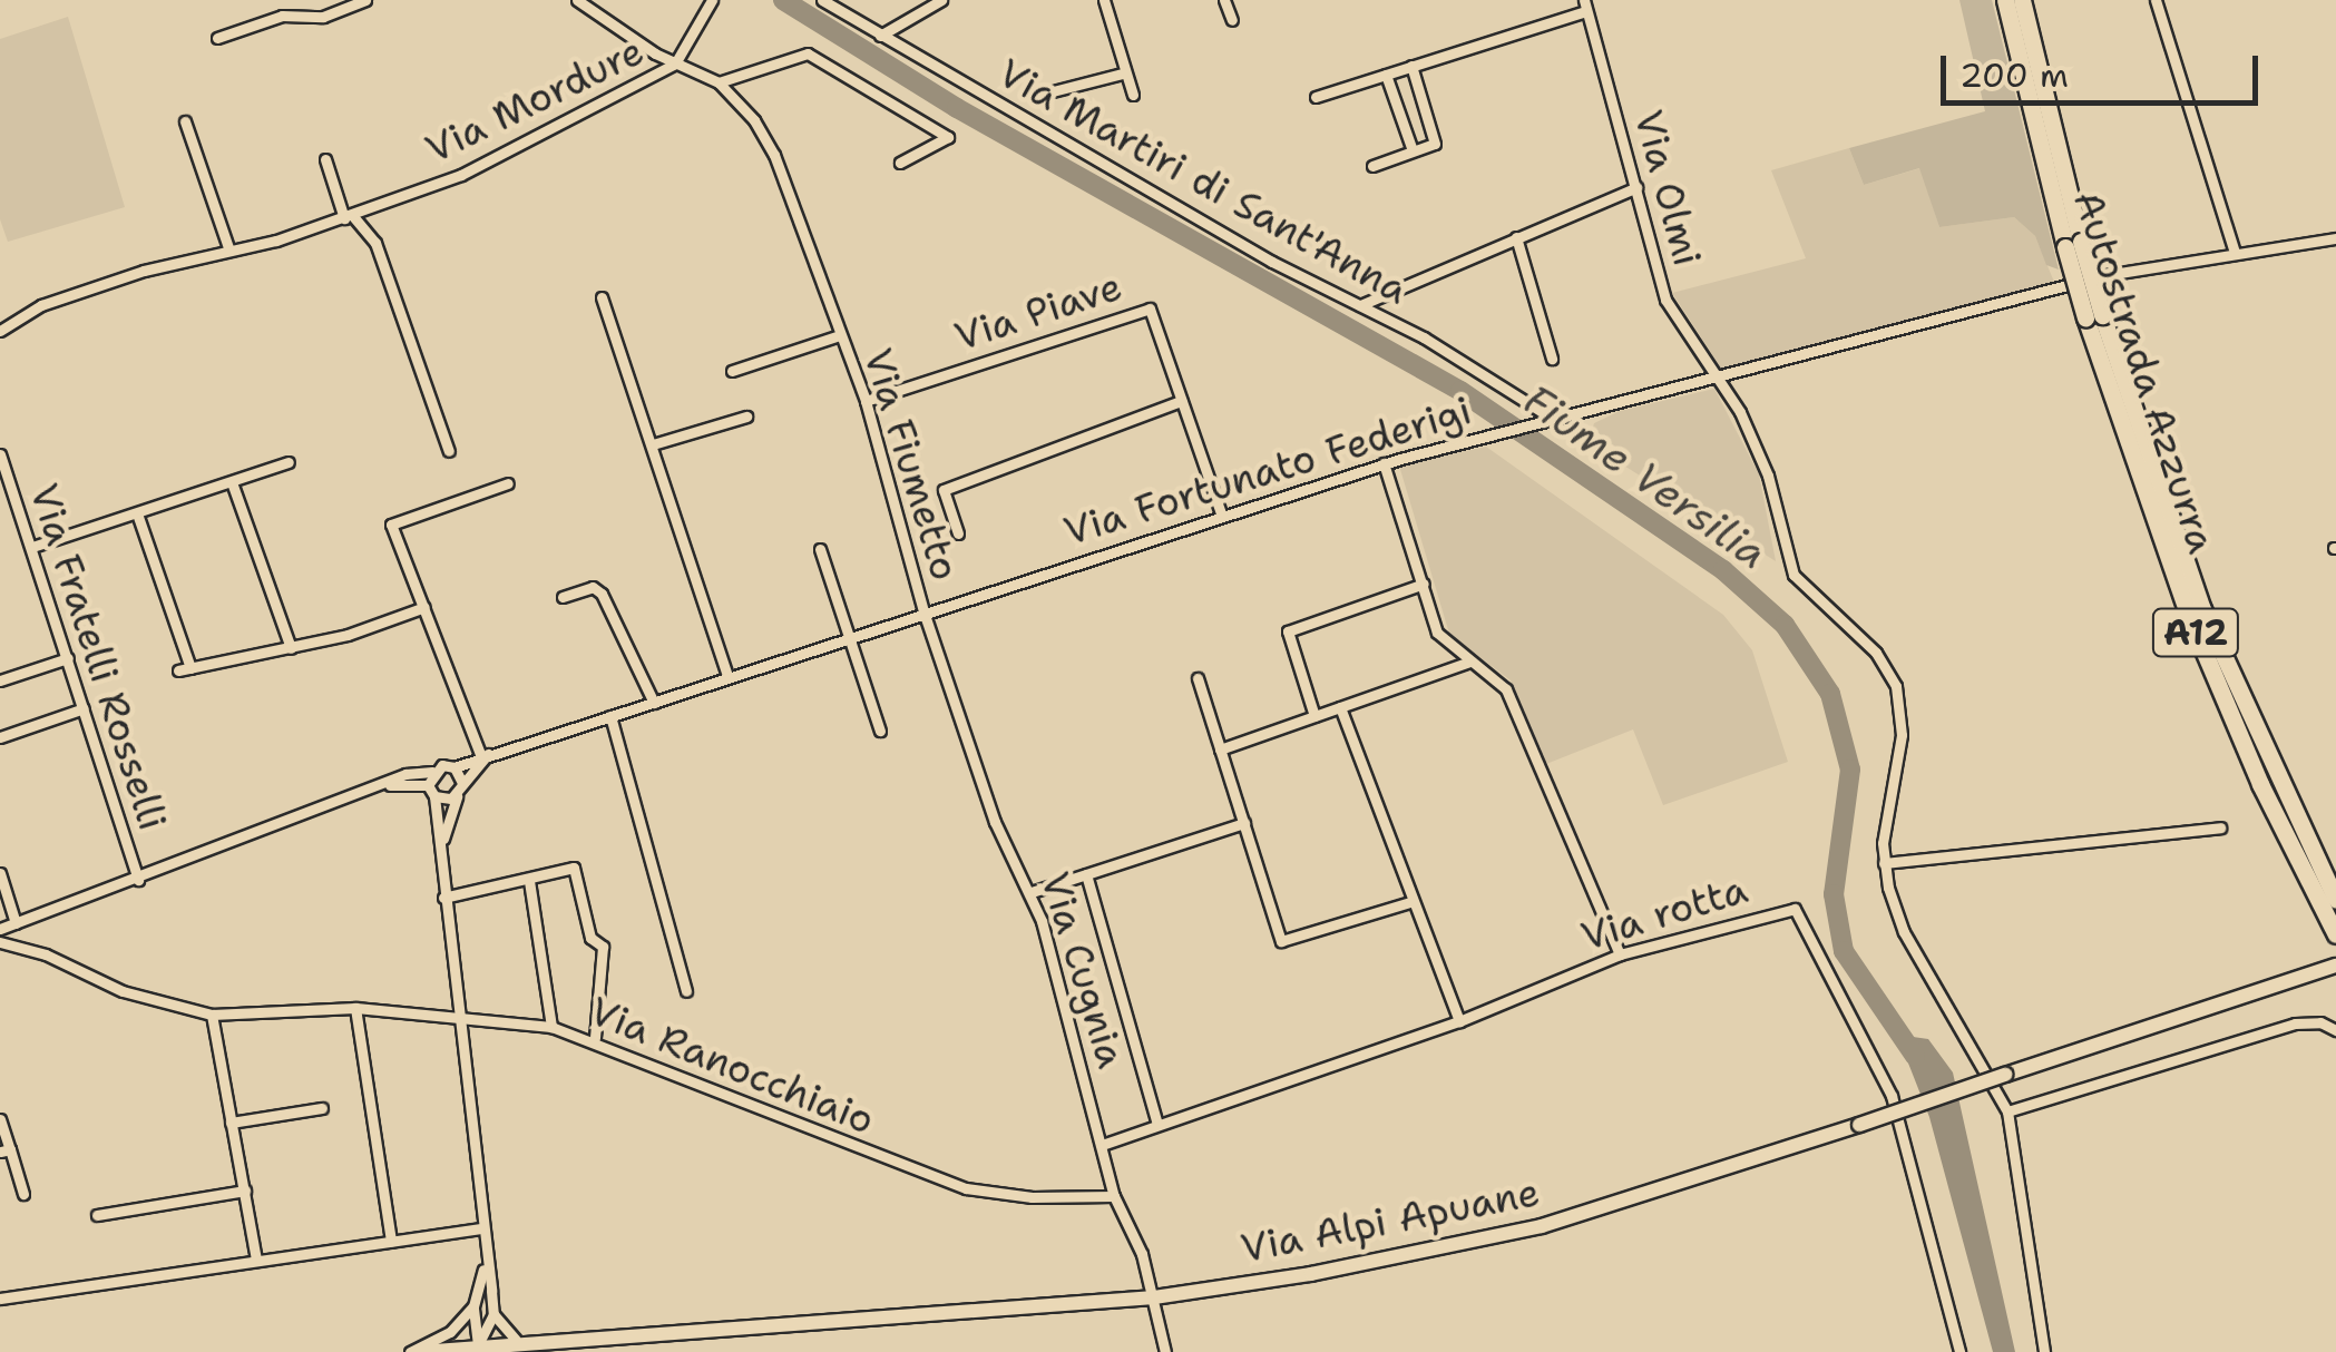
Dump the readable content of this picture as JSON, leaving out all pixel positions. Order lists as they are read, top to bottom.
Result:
{
  "streets": {
    "highway": ["Autostrada Azzurra", "A12"],
    "main road": ["Via Alpi Apuane"],
    "street": [
      "Via Mordure",
      "Via Martiri di Sant'Anna",
      "Via Olmi",
      "Via Piave",
      "Via Fiumetto",
      "Via Fortunato Federigi",
      "Via Fratelli Rosselli",
      "Via rotta",
      "Via Cugnia",
      "Via Ranocchiaio"
    ]
  },
  "crossings": [
    ["Via Mordure", "Via Fiumetto"],
    ["Via Martiri di Sant'Anna", "Via Fortunato Federigi"],
    ["Via Olmi", "Via Fortunato Federigi"],
    ["Via Piave", "Via Fiumetto"],
    ["Via Piave", "Via Fortunato Federigi"],
    ["Via Fiumetto", "Via Fortunato Federigi"],
    ["Via Fiumetto", "Via Cugnia"],
    ["Via Fortunato Federigi", "Via Cugnia"],
    ["Via rotta", "Via Cugnia"],
    ["Via Cugnia", "Via Ranocchiaio"],
    ["Via Cugnia", "Via Alpi Apuane"]
  ],
  "water": ["Fiume Versilia"],
  "scale_bar": "200 m"
}
